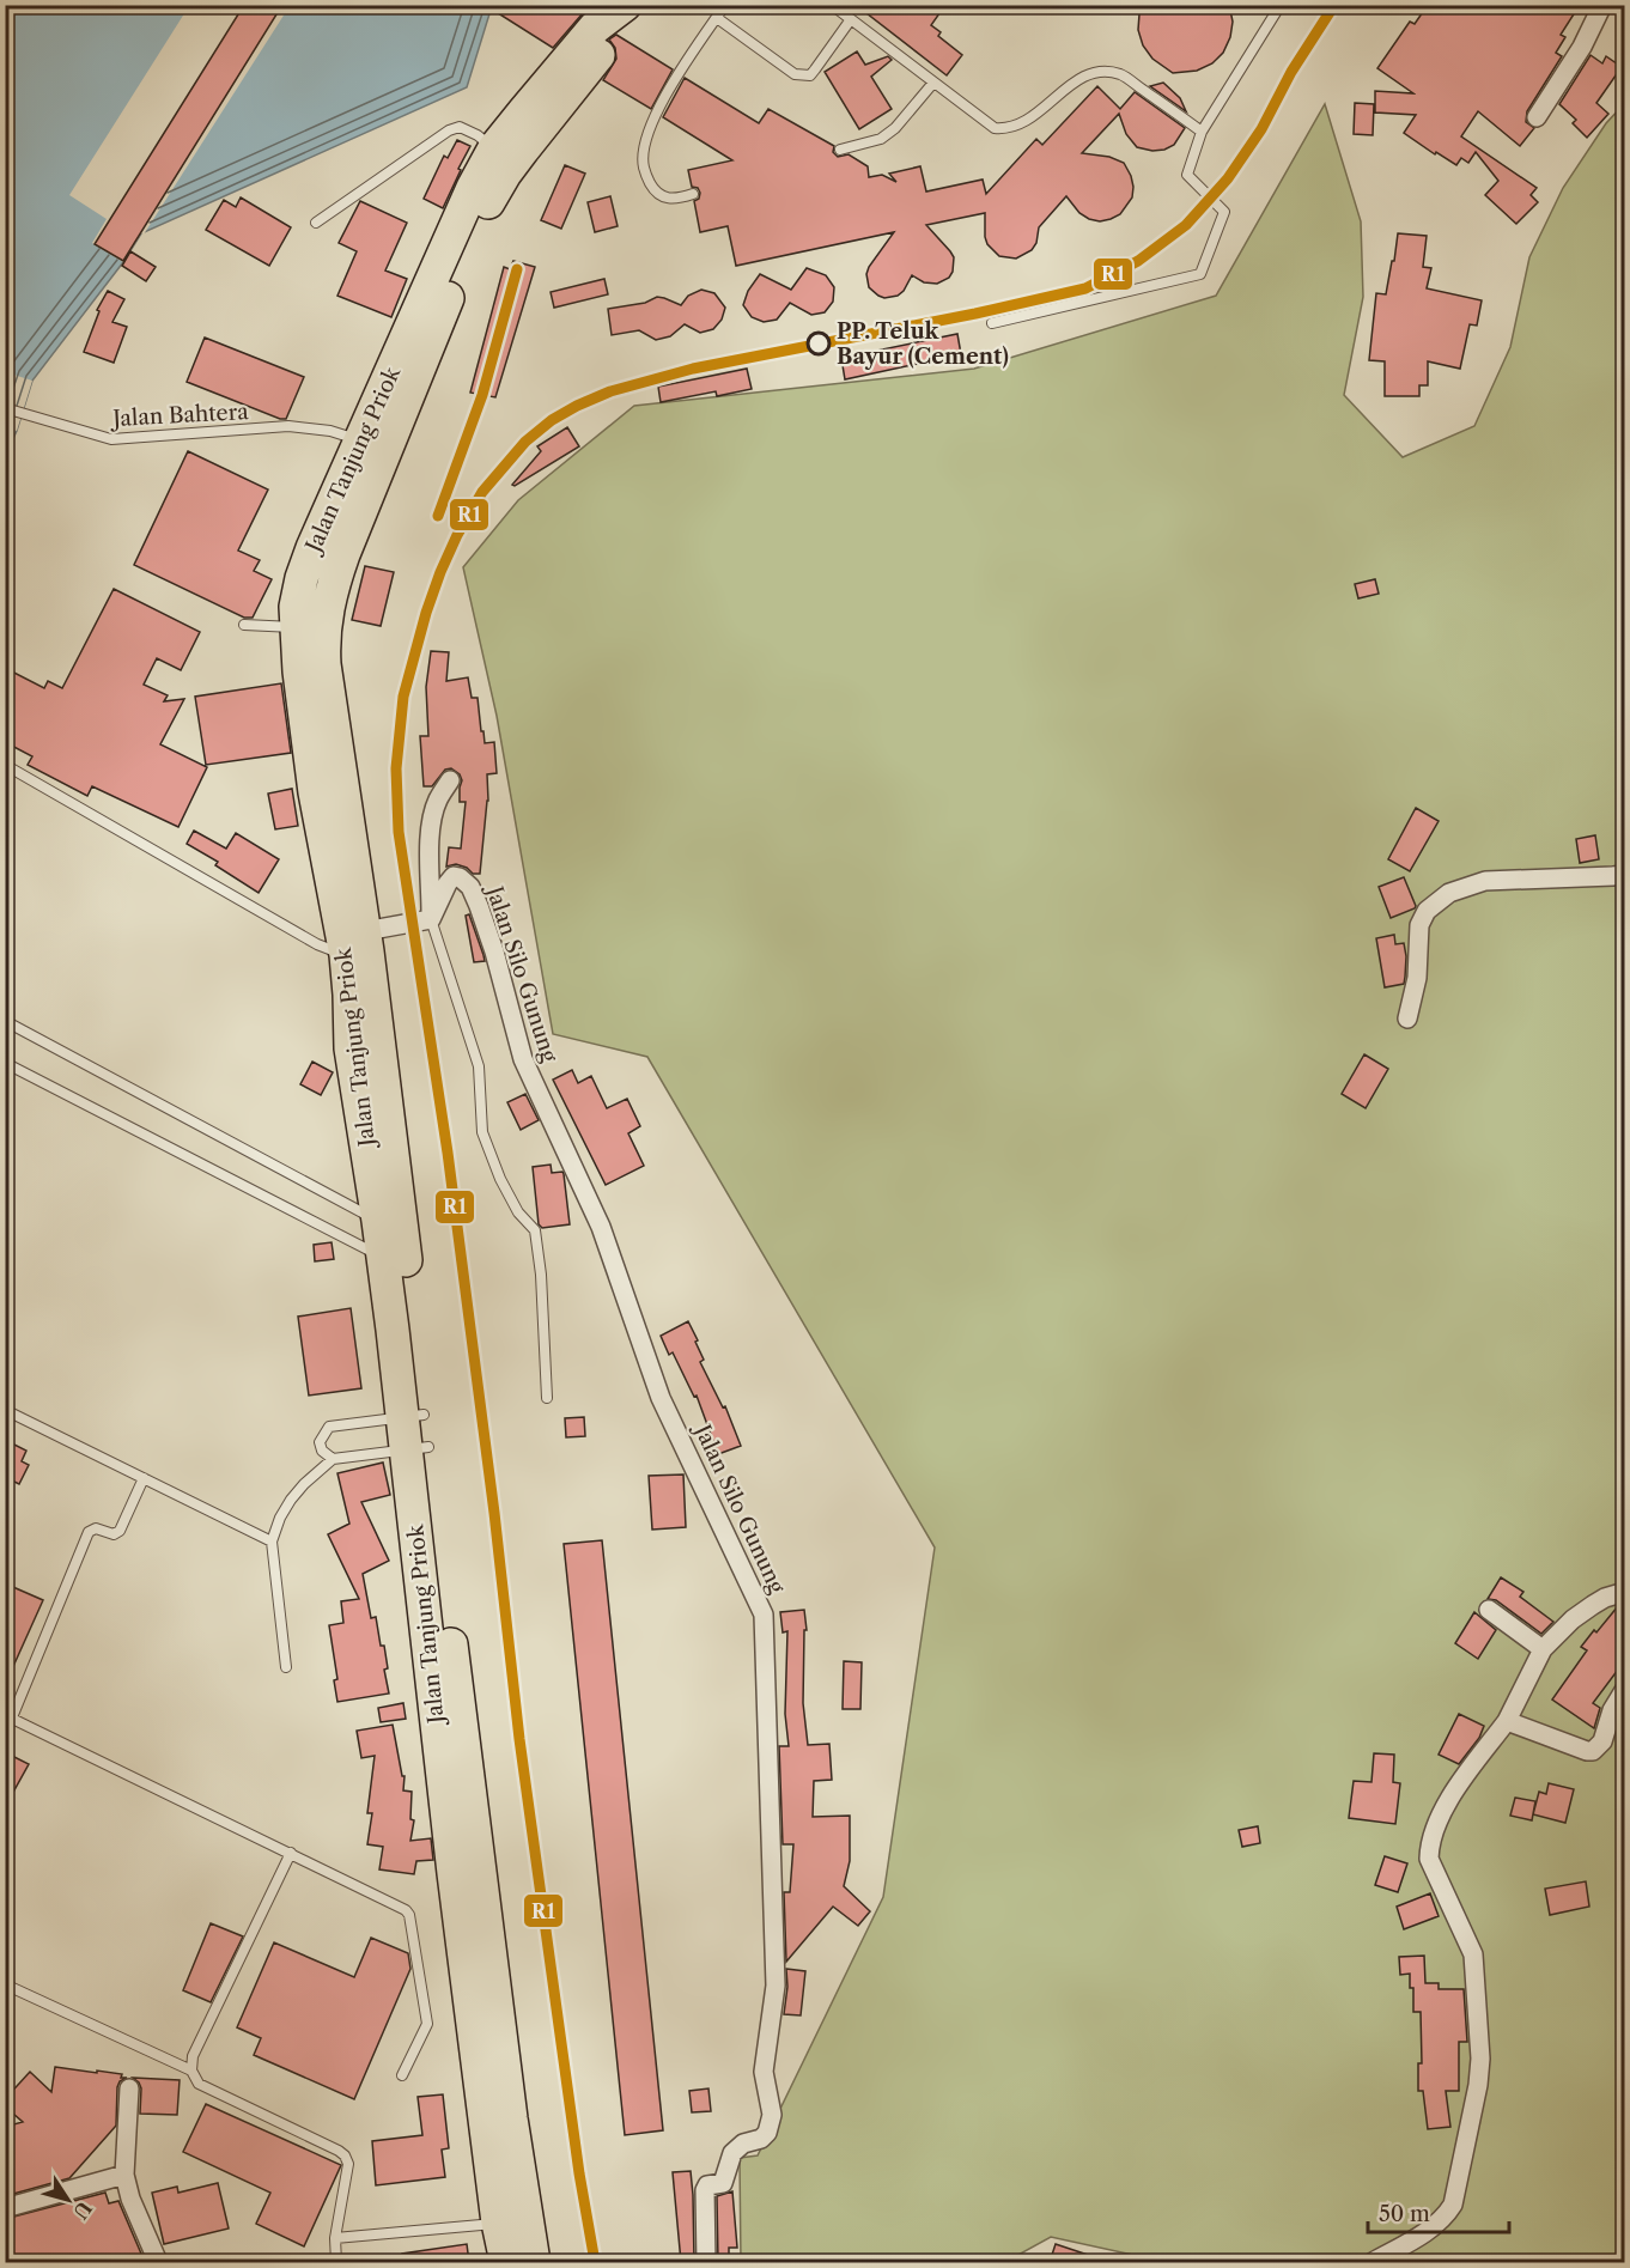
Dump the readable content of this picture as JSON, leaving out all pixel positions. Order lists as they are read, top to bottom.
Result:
{
  "streets": {
    "highway": ["Jalan Tanjung Priok"],
    "street": ["Jalan Silo Gunung"],
    "lane": ["Jalan Bahtera"]
  },
  "crossings": [
    ["Jalan Bahtera", "Jalan Tanjung Priok"]
  ],
  "places": ["PP. Teluk Bayur (Cement)"],
  "lines": ["transit line R1"],
  "scale_bar": "50 m",
  "north": "bottom right"
}
